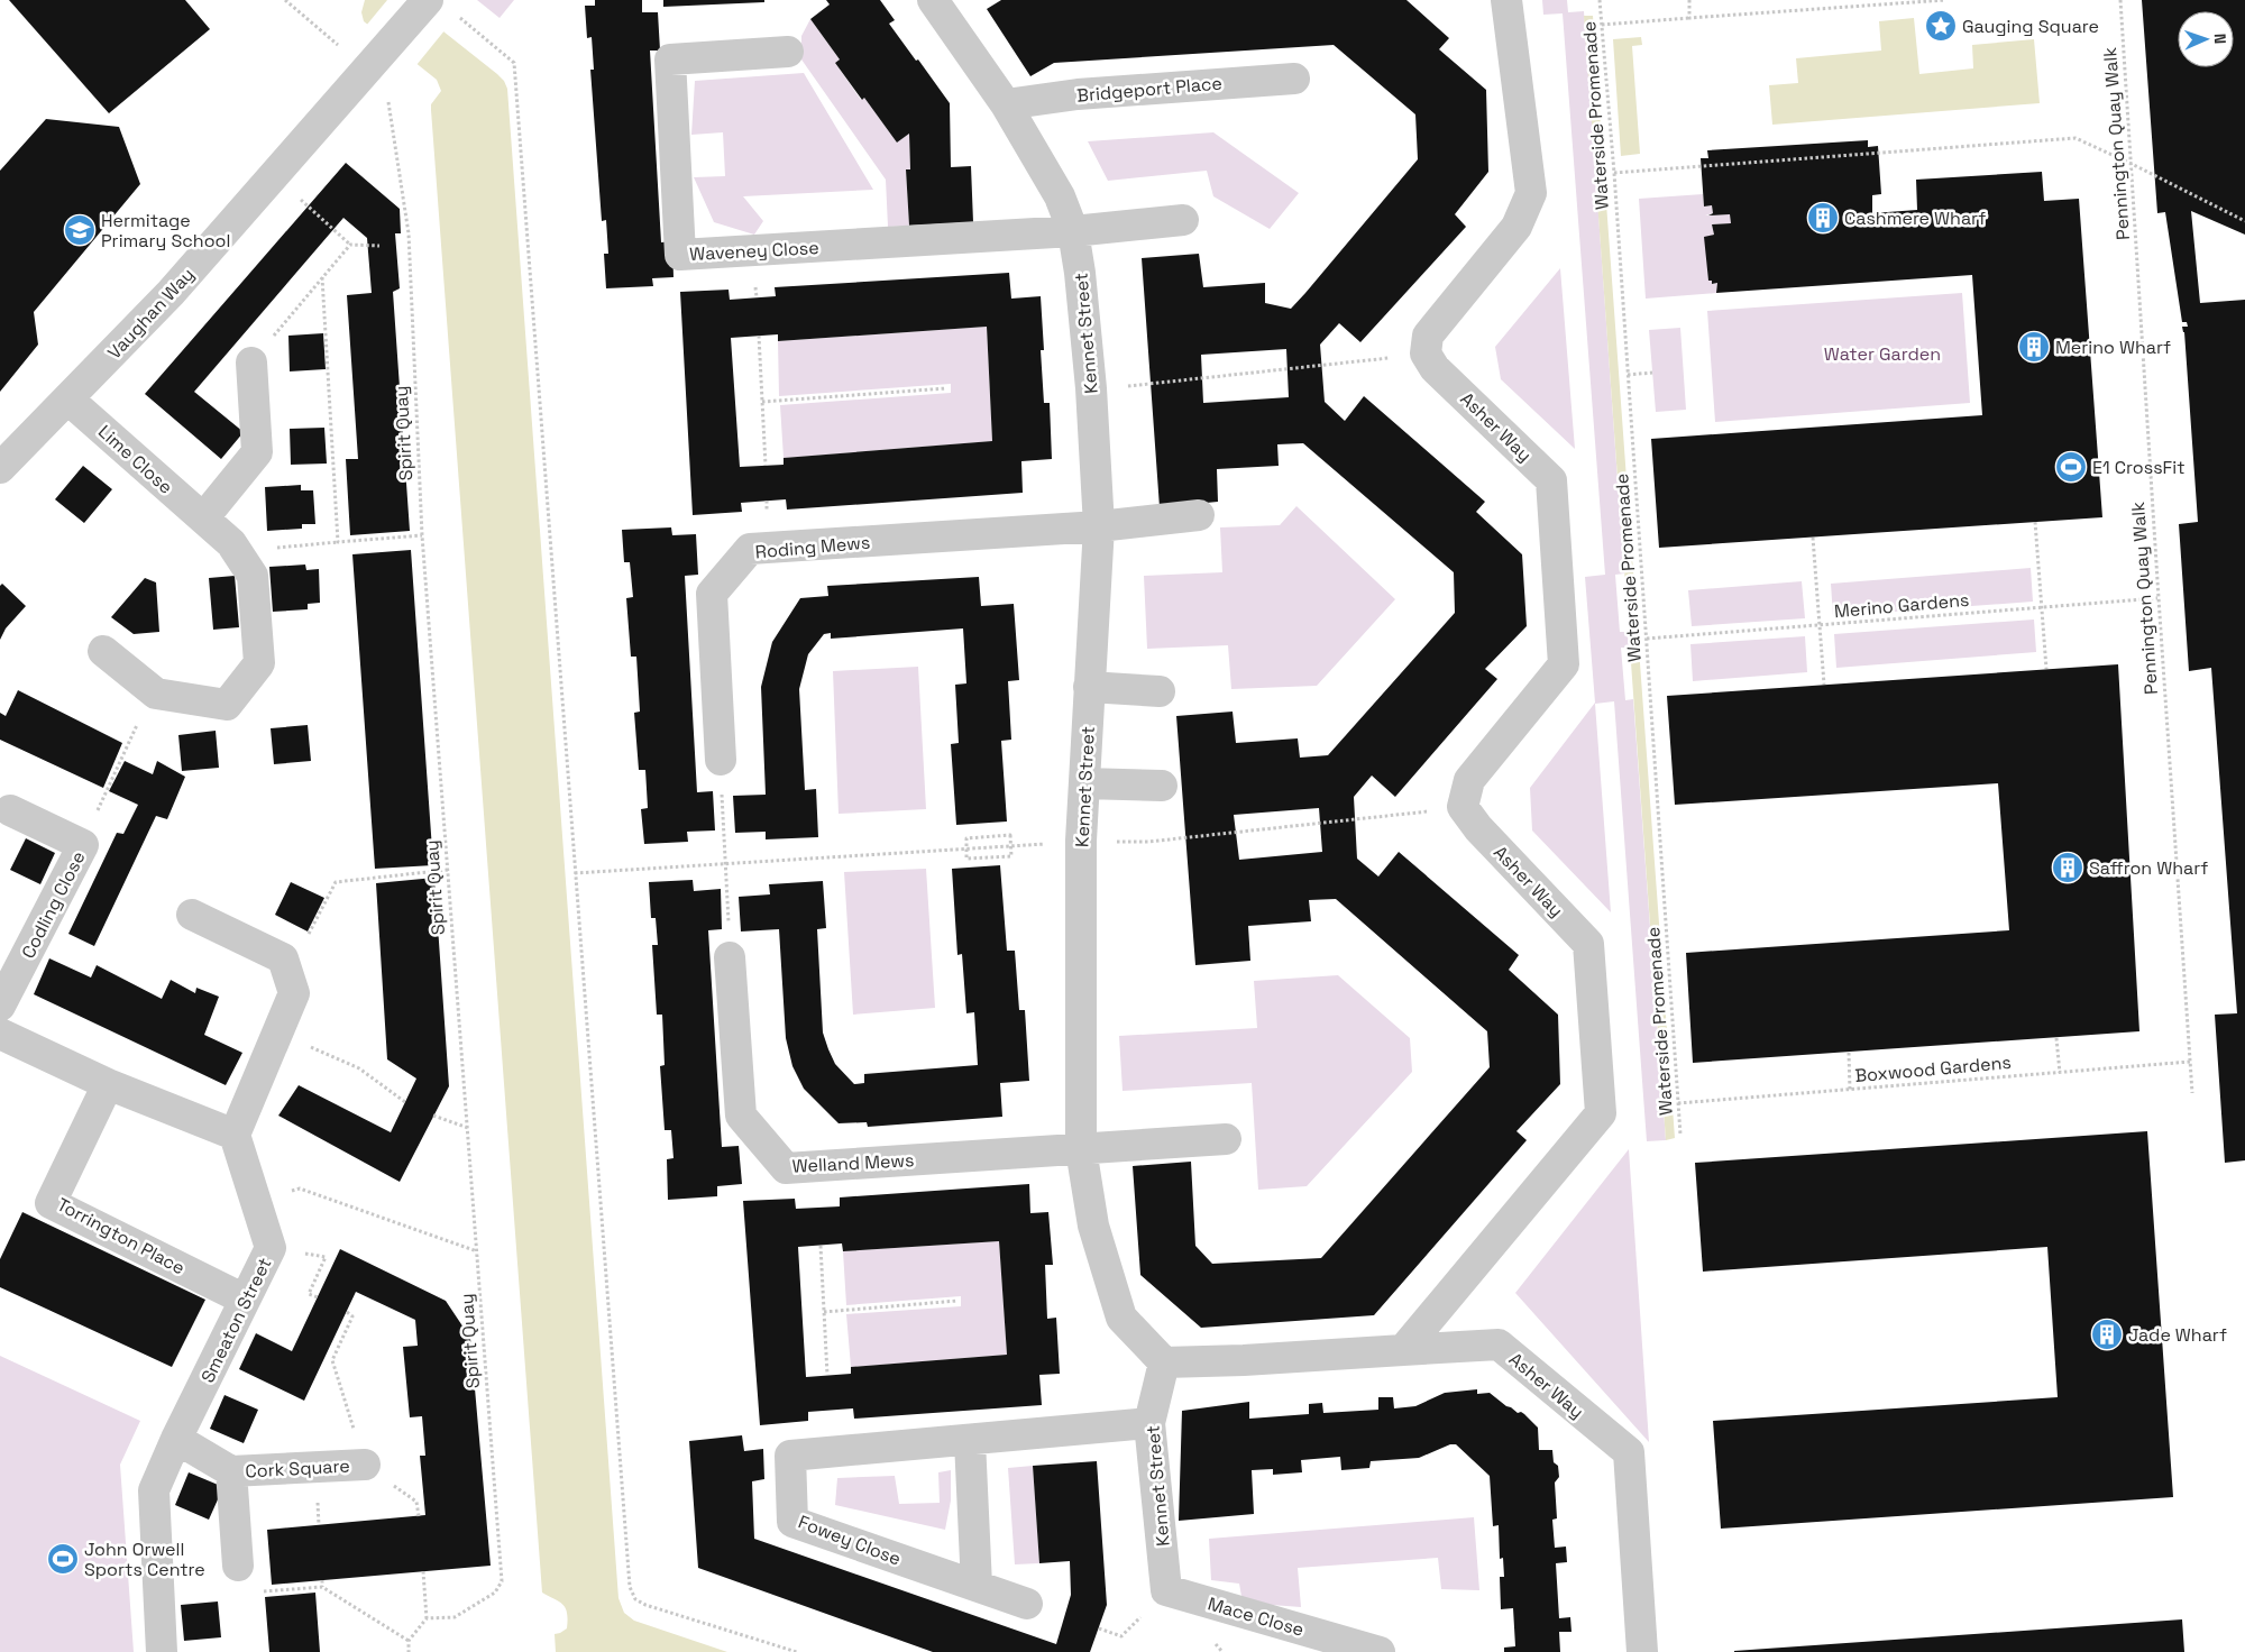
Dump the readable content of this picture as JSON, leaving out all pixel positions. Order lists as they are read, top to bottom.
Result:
{
  "streets": {
    "street": [
      "Bridgeport Place",
      "Waveney Close",
      "Vaughan Way",
      "Kennet Street",
      "Asher Way",
      "Lime Close",
      "Roding Mews",
      "Codling Close",
      "Welland Mews",
      "Torrington Place",
      "Smeaton Street",
      "Cork Square",
      "Fowey Close",
      "Mace Close"
    ],
    "path": [
      "Waterside Promenade",
      "Pennington Quay Walk",
      "Spirit Quay",
      "Merino Gardens",
      "Boxwood Gardens"
    ]
  },
  "crossings": [
    ["Bridgeport Place", "Kennet Street"],
    ["Waterside Promenade", "Merino Gardens"],
    ["Waterside Promenade", "Boxwood Gardens"],
    ["Pennington Quay Walk", "Merino Gardens"],
    ["Pennington Quay Walk", "Boxwood Gardens"],
    ["Waveney Close", "Kennet Street"],
    ["Vaughan Way", "Spirit Quay"],
    ["Vaughan Way", "Lime Close"],
    ["Kennet Street", "Roding Mews"],
    ["Kennet Street", "Welland Mews"],
    ["Kennet Street", "Fowey Close"],
    ["Kennet Street", "Mace Close"],
    ["Torrington Place", "Smeaton Street"]
  ],
  "parks": ["Water Garden"],
  "places": {
    "place": ["Gauging Square"],
    "building": [
      "Cashmere Wharf",
      "Merino Wharf",
      "Saffron Wharf",
      "Jade Wharf"
    ],
    "school or university": ["Hermitage Primary School"],
    "sports": ["E1 CrossFit", "John Orwell Sports Centre"]
  },
  "north": "right"
}
